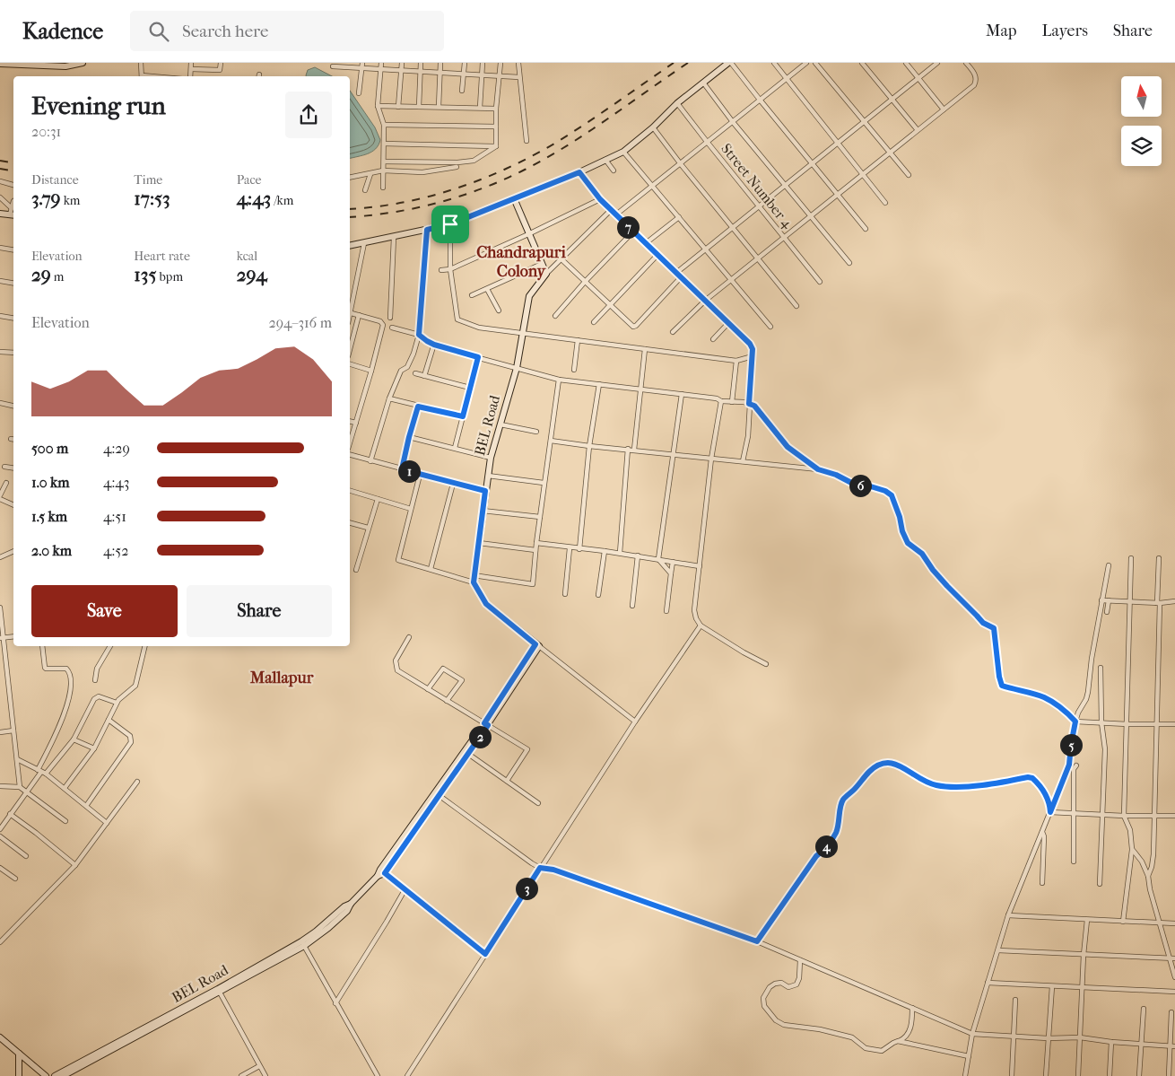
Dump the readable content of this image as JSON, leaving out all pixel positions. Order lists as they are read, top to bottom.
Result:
{
  "streets": {
    "street": ["Street Number 4", "BEL Road"]
  },
  "districts": ["Chandrapuri Colony", "Mallapur"],
  "north": "top",
  "page": {
    "header": "Kadence",
    "search": "Search here",
    "nav": ["Map", "Layers", "Share"],
    "heading": ["Evening run", "20:31"],
    "stats": [
      ["Distance", "3.79 km"],
      ["Time", "17:53"],
      ["Pace", "4:43 /km"],
      ["Elevation", "29 m"],
      ["Heart rate", "135 bpm"],
      ["kcal", "294"]
    ],
    "pins": [
      "7",
      "1",
      "6",
      "2",
      "5",
      "4",
      "3"
    ],
    "chart": ["Elevation", "294–316 m"],
    "list": [
      {
        "name": "500 m",
        "note": "4:29"
      },
      {
        "name": "1.0 km",
        "note": "4:43"
      },
      {
        "name": "1.5 km",
        "note": "4:51"
      },
      {
        "name": "2.0 km",
        "note": "4:52"
      }
    ],
    "buttons": ["Save", "Share"]
  }
}
